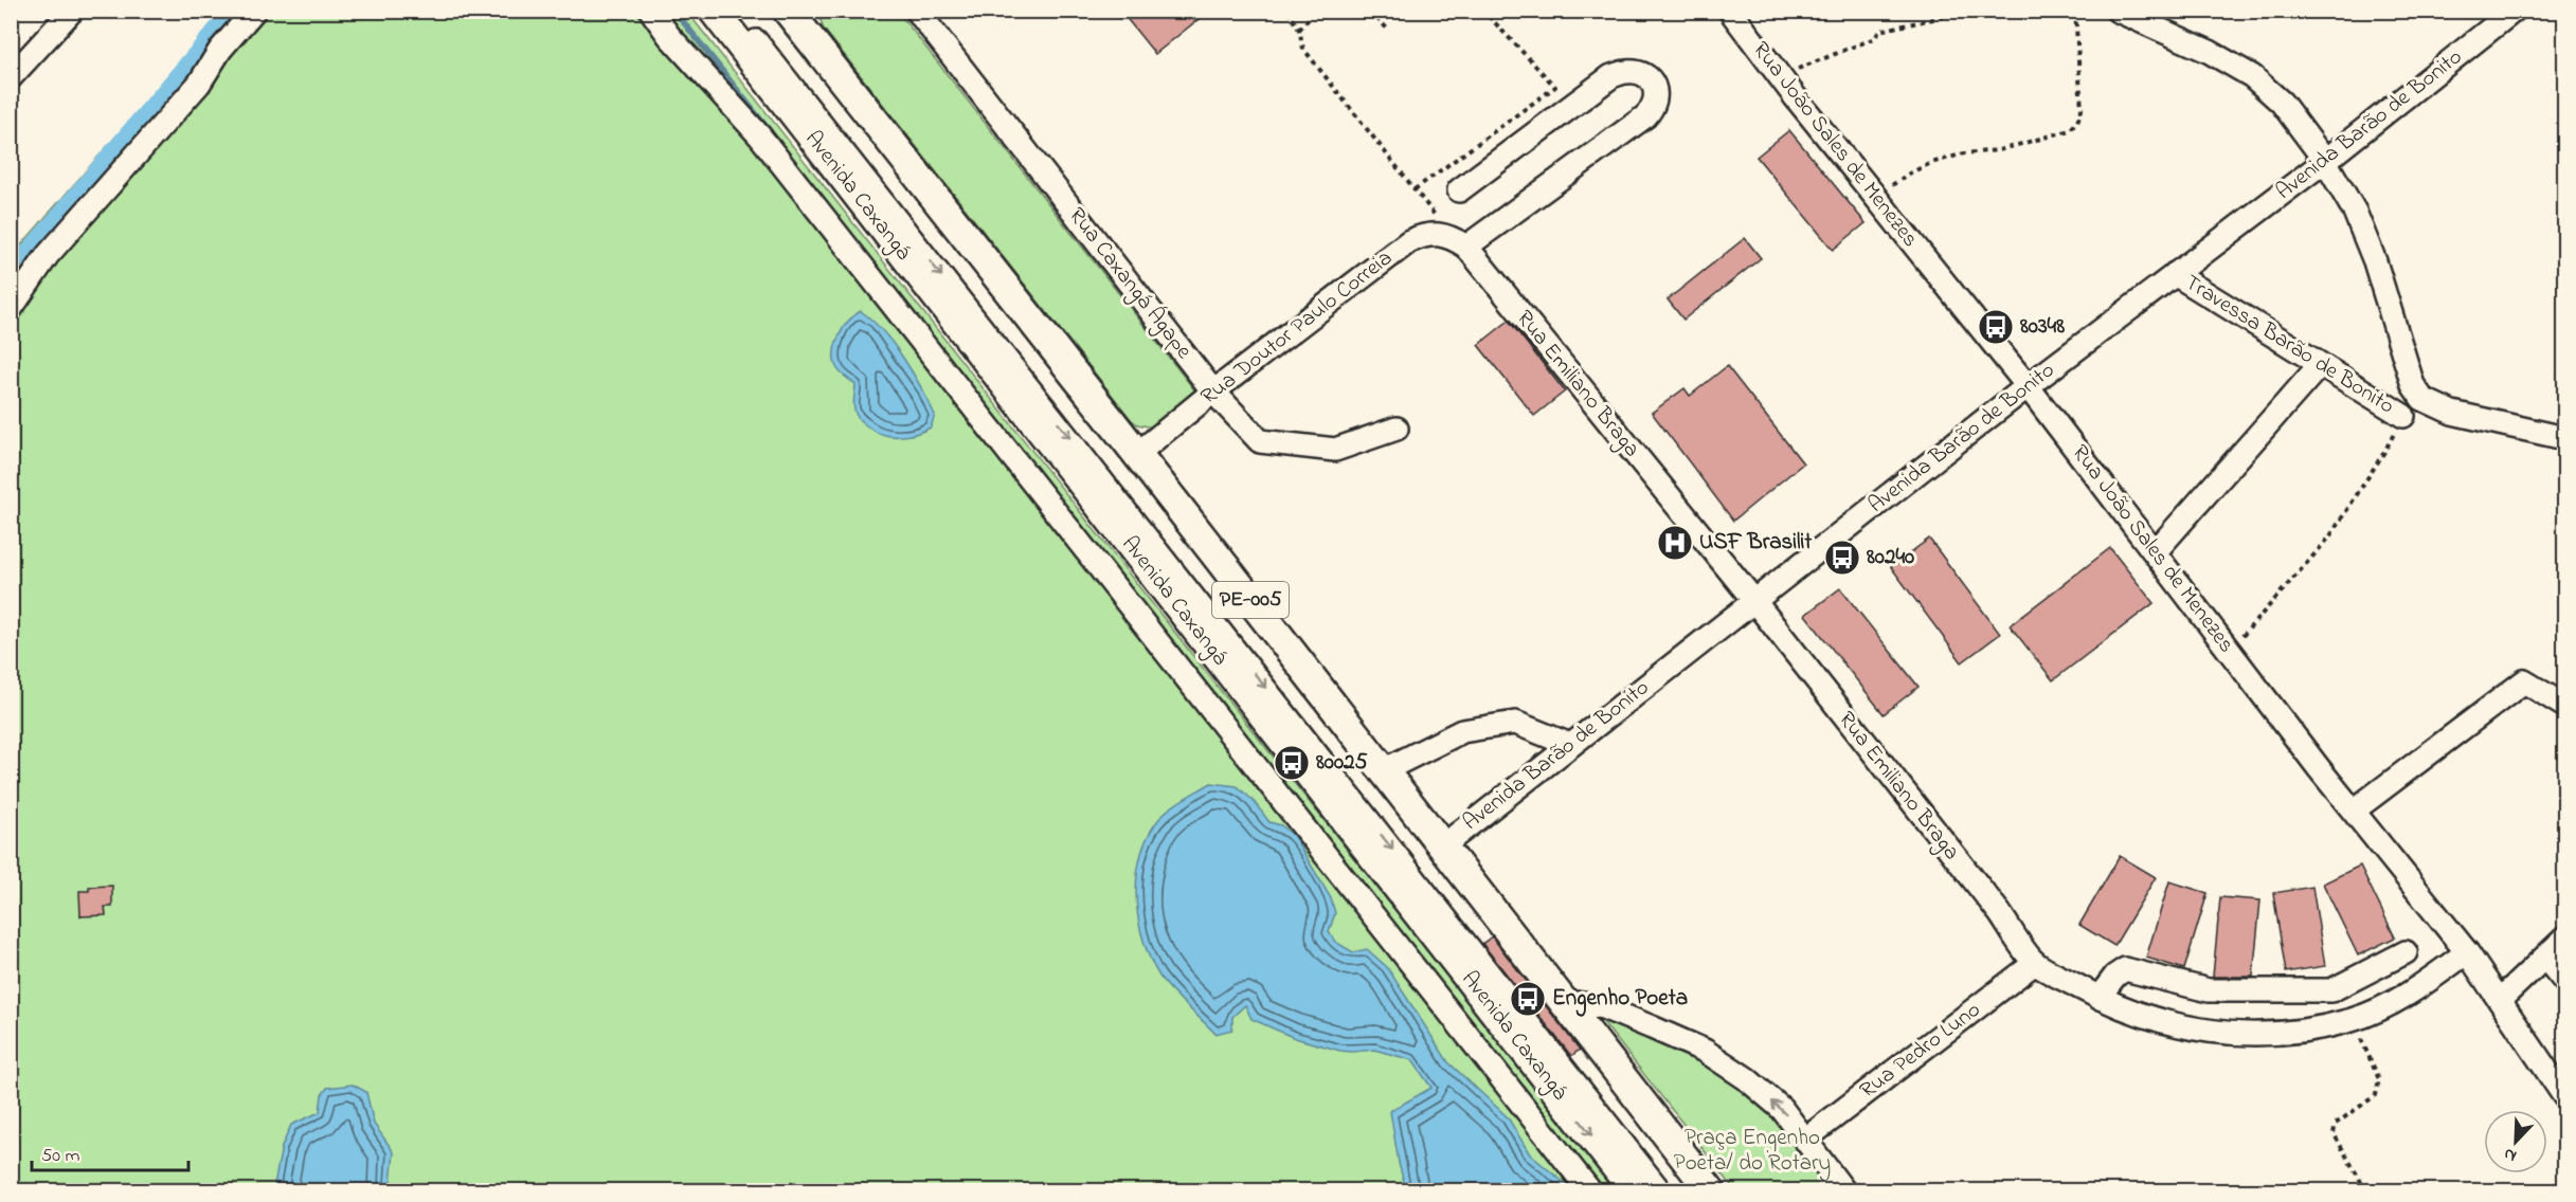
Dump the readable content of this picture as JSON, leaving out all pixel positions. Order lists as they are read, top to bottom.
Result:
{
  "streets": {
    "main road": ["Avenida Caxangá", "PE-005"],
    "street": [
      "Avenida Barão de Bonito",
      "Rua João Sales de Menezes",
      "Rua Caxangá Ágape",
      "Rua Doutor Paulo Correia",
      "Travessa Barão de Bonito",
      "Rua Emiliano Braga",
      "Rua Pedro Luno"
    ]
  },
  "crossings": [
    ["Avenida Barão de Bonito", "Rua João Sales de Menezes"],
    ["Avenida Barão de Bonito", "Travessa Barão de Bonito"],
    ["Avenida Barão de Bonito", "Rua Emiliano Braga"],
    ["Avenida Barão de Bonito", "PE-005"],
    ["Rua João Sales de Menezes", "Rua Emiliano Braga"],
    ["Rua Caxangá Ágape", "Rua Doutor Paulo Correia"],
    ["Rua Doutor Paulo Correia", "Rua Emiliano Braga"],
    ["Rua Doutor Paulo Correia", "PE-005"],
    ["Rua Emiliano Braga", "Rua Pedro Luno"]
  ],
  "parks": ["Praça Engenho Poeta/ do Rotary"],
  "places": {
    "bus stop": [
      "80348",
      "80240",
      "80025",
      "Engenho Poeta"
    ],
    "hospital": ["USF Brasilit"]
  },
  "scale_bar": "50 m",
  "north": "bottom left"
}
